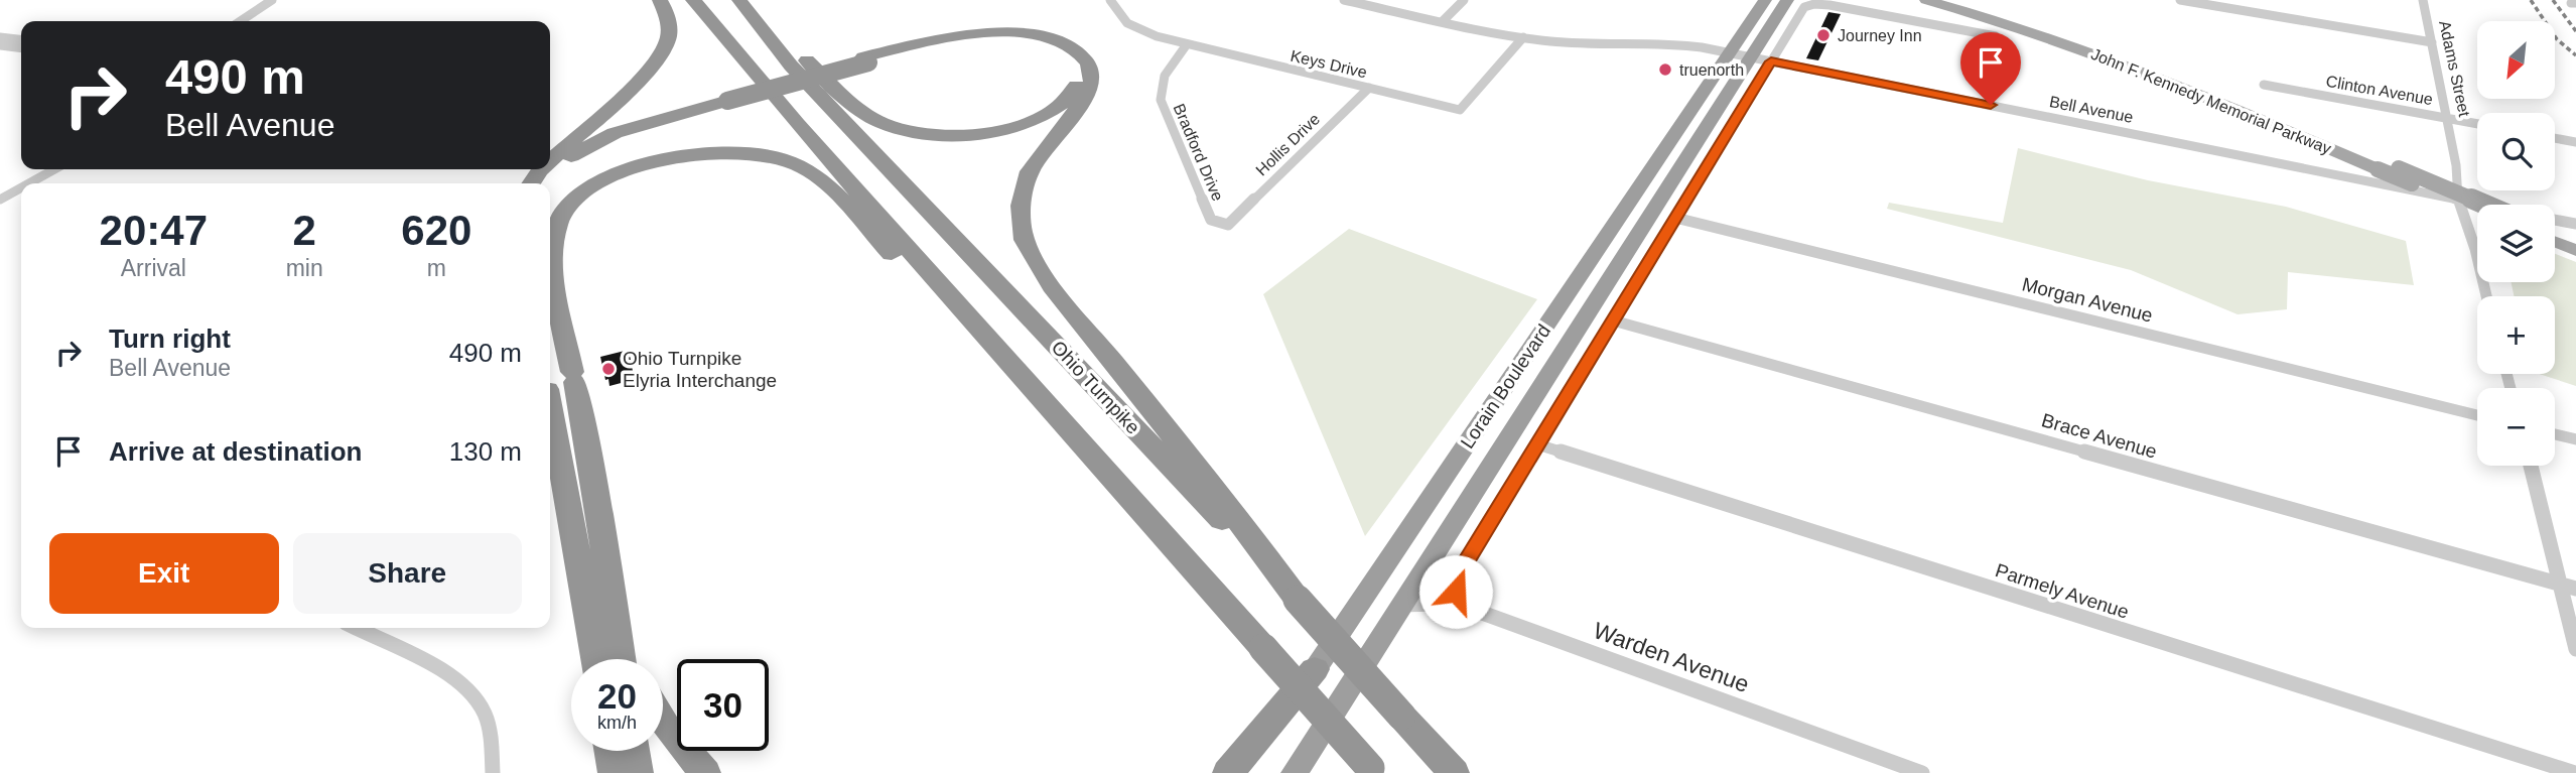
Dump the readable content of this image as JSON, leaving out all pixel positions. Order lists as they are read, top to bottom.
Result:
{
  "streets": {
    "highway": ["Lorain Boulevard", "Ohio Turnpike"],
    "main road": ["John F. Kennedy Memorial Parkway"],
    "street": [
      "Keys Drive",
      "Adams Street",
      "Clinton Avenue",
      "Bell Avenue",
      "Hollis Drive",
      "Bradford Drive",
      "Morgan Avenue",
      "Brace Avenue",
      "Parmely Avenue",
      "Warden Avenue"
    ]
  },
  "crossings": [
    ["Keys Drive", "Bell Avenue"],
    ["Keys Drive", "Hollis Drive"],
    ["Keys Drive", "Bradford Drive"],
    ["Adams Street", "Clinton Avenue"],
    ["Adams Street", "Bell Avenue"],
    ["Bell Avenue", "Lorain Boulevard"],
    ["Hollis Drive", "Bradford Drive"],
    ["Morgan Avenue", "Lorain Boulevard"],
    ["Lorain Boulevard", "Brace Avenue"],
    ["Lorain Boulevard", "Parmely Avenue"],
    ["Lorain Boulevard", "Warden Avenue"]
  ],
  "places": ["Journey Inn", "truenorth", "Ohio Turnpike Elyria Interchange"],
  "north": "bottom left",
  "page": {
    "map_buttons": ["+", "−"],
    "turn": ["490 m", "Bell Avenue"],
    "eta": [
      "20:47",
      "Arrival",
      "2",
      "min",
      "620",
      "m"
    ],
    "list": [
      {
        "name": "Turn right",
        "note": "Bell Avenue",
        "value": "490 m"
      },
      {
        "name": "Arrive at destination",
        "value": "130 m"
      }
    ],
    "buttons": ["Exit", "Share"],
    "speed": "20 km/h",
    "limit": "30"
  }
}
